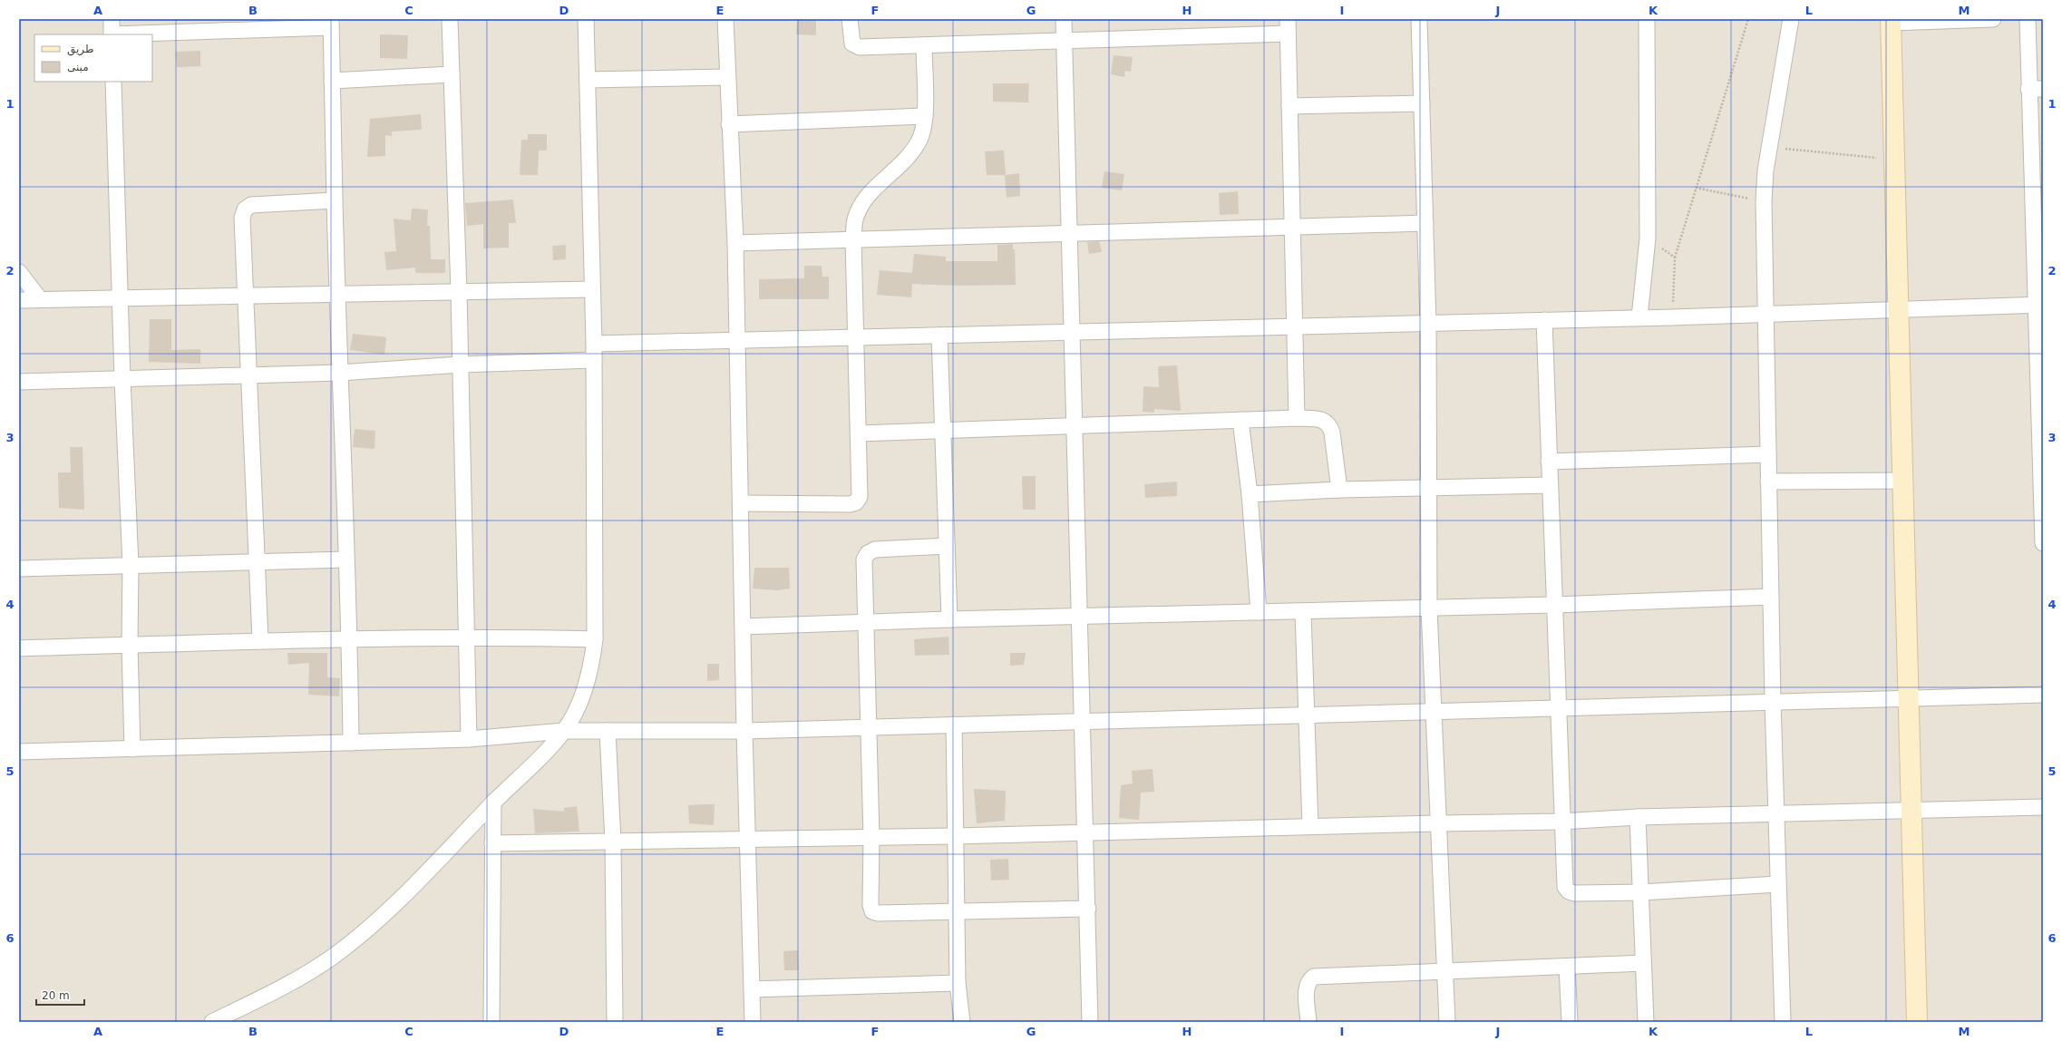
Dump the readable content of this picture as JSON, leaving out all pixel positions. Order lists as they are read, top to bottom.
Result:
{
  "legend": ["طريق", "مبنى"],
  "scale_bar": "20 m",
  "grid": {
    "columns": [
      "A",
      "B",
      "C",
      "D",
      "E",
      "F",
      "G",
      "H",
      "I",
      "J",
      "K",
      "L",
      "M"
    ],
    "rows": [
      "1",
      "2",
      "3",
      "4",
      "5",
      "6"
    ]
  }
}
